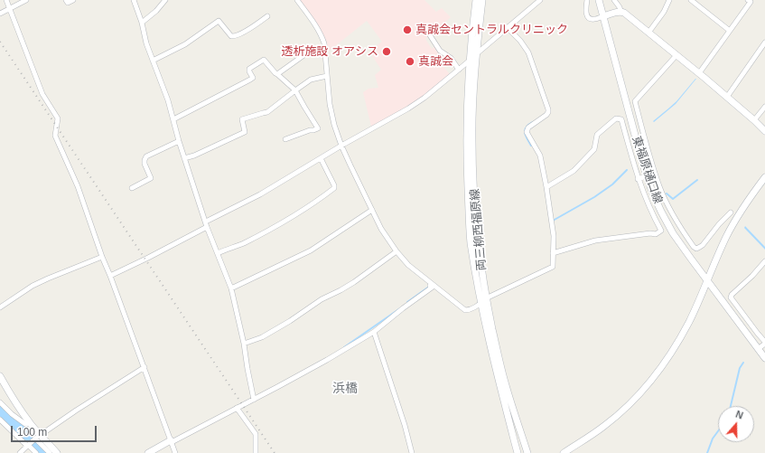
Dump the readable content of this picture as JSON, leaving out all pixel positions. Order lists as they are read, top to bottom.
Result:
{
  "streets": {
    "main road": ["東福原樋口線", "両三柳西福原線"]
  },
  "districts": ["浜橋"],
  "places": ["真誠会セントラルクリニック", "透析施設 オアシス", "真誠会"],
  "scale_bar": "100 m",
  "north": "top"
}
